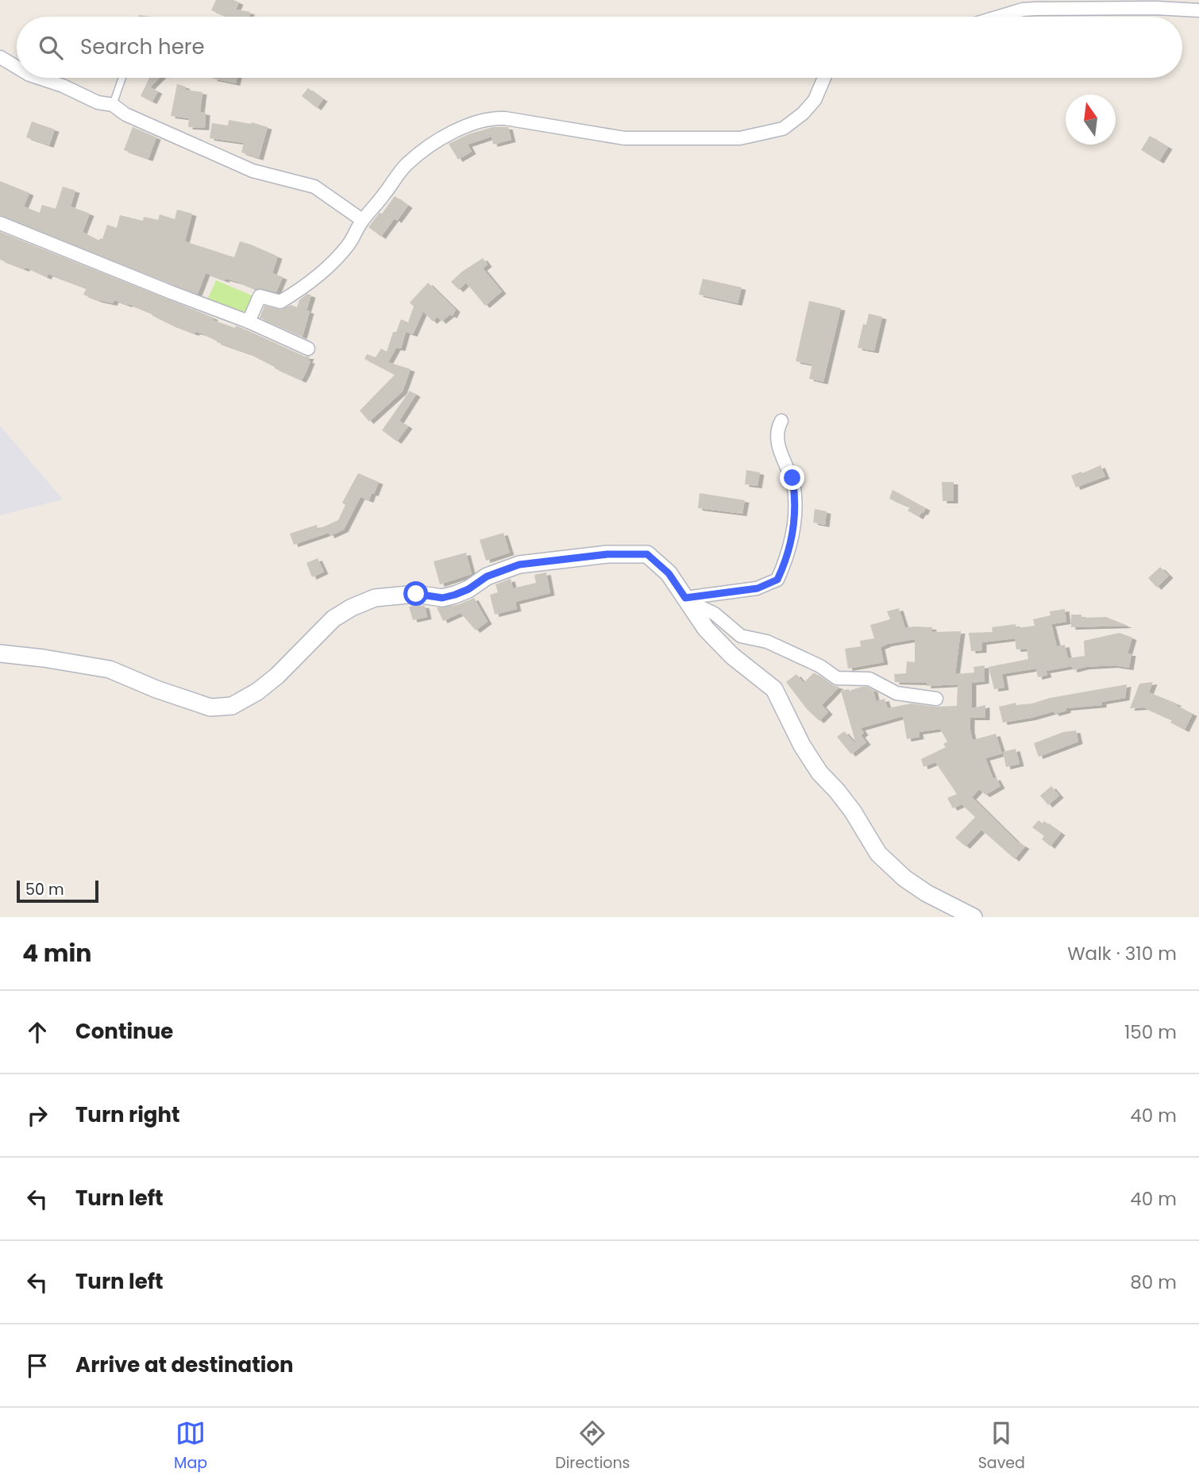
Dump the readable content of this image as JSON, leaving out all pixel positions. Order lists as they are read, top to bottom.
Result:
{
  "scale_bar": "50 m",
  "north": "top",
  "page": {
    "search": "Search here",
    "scale": "50 m",
    "heading": ["4 min", "Walk · 310 m"],
    "list": [
      ["Continue", "150 m"],
      ["Turn right", "40 m"],
      ["Turn left", "40 m"],
      ["Turn left", "80 m"],
      "Arrive at destination"
    ],
    "nav": ["Map", "Directions", "Saved"]
  }
}
